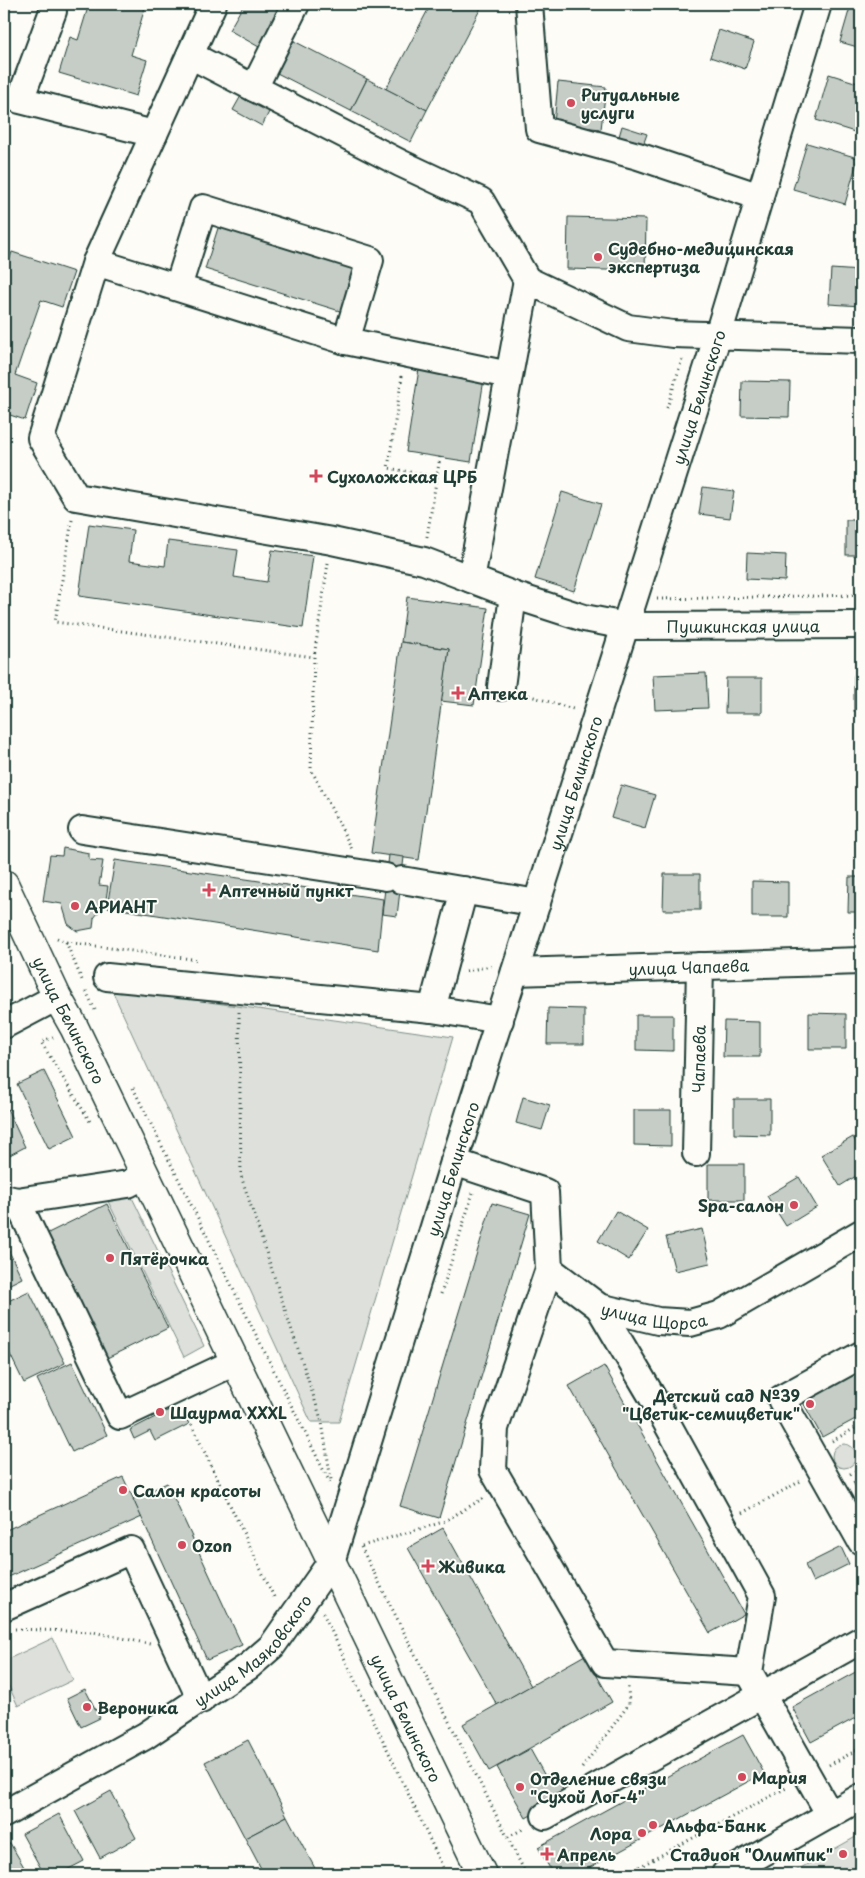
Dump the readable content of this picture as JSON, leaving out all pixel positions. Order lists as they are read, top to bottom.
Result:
{
  "streets": {
    "main road": ["улица Белинского"],
    "street": [
      "Пушкинская улица",
      "улица Чапаева",
      "Чапаева",
      "улица Щорса",
      "улица Маяковского"
    ]
  },
  "crossings": [
    ["улица Белинского", "Пушкинская улица"],
    ["улица Белинского", "улица Чапаева"],
    ["улица Белинского", "улица Маяковского"],
    ["улица Чапаева", "Чапаева"]
  ],
  "places": {
    "other": [
      "Ритуальные услуги",
      "Судебно-медицинская экспертиза",
      "АРИАНТ",
      "Spa-салон",
      "Пятёрочка",
      "Детский сад №39 \"Цветик-семицветик\"",
      "Шаурма XXXL",
      "Салон красоты",
      "Ozon",
      "Вероника",
      "Мария",
      "Отделение связи \"Сухой Лог-4\"",
      "Альфа-Банк",
      "Лора",
      "Стадион \"Олимпик\""
    ],
    "health": [
      "Сухоложская ЦРБ",
      "Аптека",
      "Аптечный пункт",
      "Живика",
      "Апрель"
    ]
  }
}
